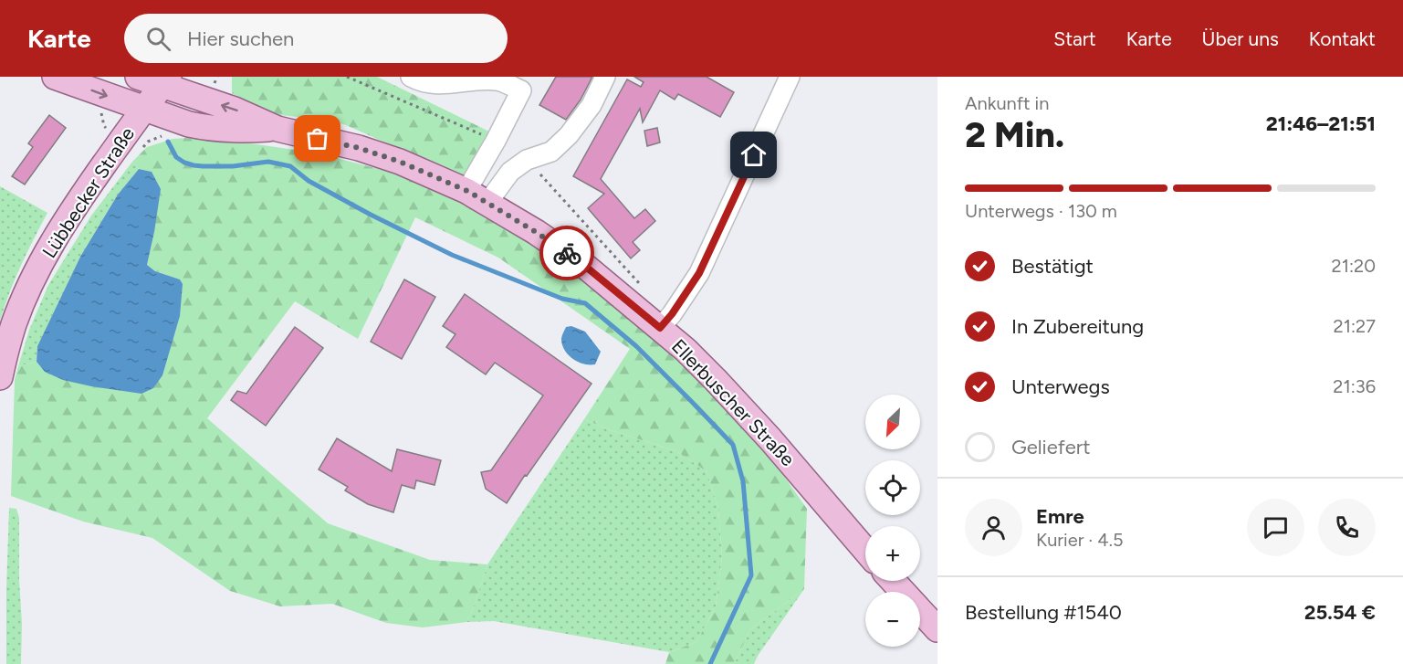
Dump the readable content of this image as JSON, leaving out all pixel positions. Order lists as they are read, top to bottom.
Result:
{
  "streets": {
    "main road": ["Lübbecker Straße", "Ellerbuscher Straße"]
  },
  "crossings": [
    ["Lübbecker Straße", "Ellerbuscher Straße"]
  ],
  "north": "bottom left",
  "page": {
    "header": "Karte",
    "search": "Hier suchen",
    "nav": [
      "Start",
      "Karte",
      "Über uns",
      "Kontakt"
    ],
    "heading": ["2 Min.", "Ankunft in", "21:46–21:51"],
    "panel": [
      "Emre",
      "Kurier · 4.5",
      "Bestellung #1540",
      "25.54 €"
    ],
    "bar": "Unterwegs · 130 m",
    "list": [
      ["Bestätigt", "21:20"],
      ["In Zubereitung", "21:27"],
      ["Unterwegs", "21:36"],
      "Geliefert"
    ],
    "map_buttons": ["+", "−"]
  }
}
